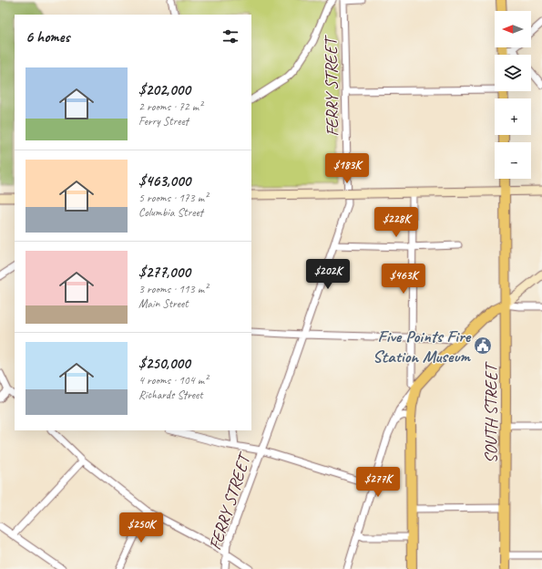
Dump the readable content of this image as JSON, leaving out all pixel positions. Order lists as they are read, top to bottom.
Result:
{
  "streets": {
    "main road": ["SOUTH STREET"],
    "street": ["FERRY STREET"]
  },
  "places": {
    "public building": ["Five Points Fire Station Museum"]
  },
  "north": "left",
  "page": {
    "map_buttons": ["+", "−"],
    "heading": "6 homes",
    "list": [
      {
        "name": "$202,000",
        "note": "2 rooms · 72 m² · Ferry Street"
      },
      {
        "name": "$463,000",
        "note": "5 rooms · 173 m² · Columbia Street"
      },
      {
        "name": "$277,000",
        "note": "3 rooms · 113 m² · Main Street"
      },
      {
        "name": "$250,000",
        "note": "4 rooms · 104 m² · Richards Street"
      }
    ],
    "price": [
      "$183K",
      "$228K",
      "$202K",
      "$463K",
      "$277K",
      "$250K"
    ]
  }
}
